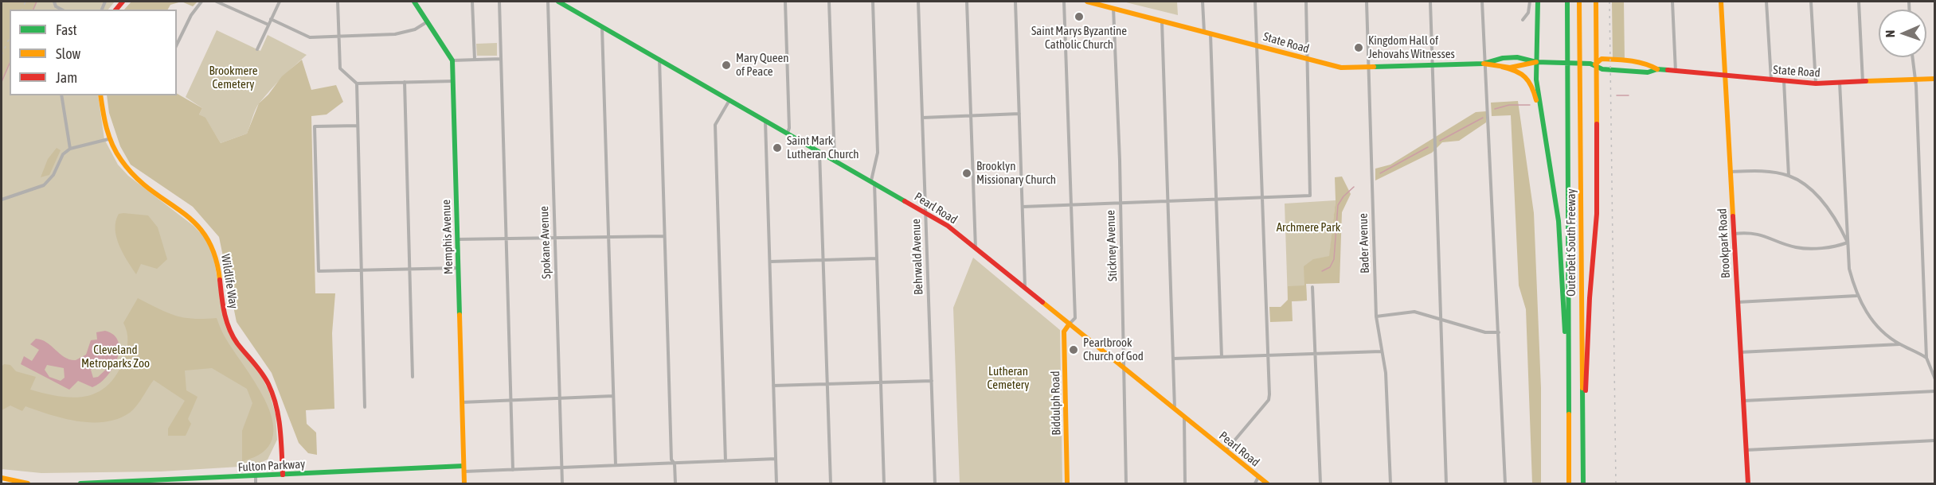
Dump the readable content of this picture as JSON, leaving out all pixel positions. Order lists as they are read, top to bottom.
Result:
{
  "streets": {
    "main road": [
      "State Road",
      "Pearl Road",
      "Memphis Avenue",
      "Outerbelt South Freeway",
      "Brookpark Road",
      "Wildlife Way",
      "Biddulph Road",
      "Fulton Parkway"
    ],
    "street": [
      "Spokane Avenue",
      "Bader Avenue",
      "Stickney Avenue",
      "Behrwald Avenue"
    ]
  },
  "crossings": [
    ["State Road", "Bader Avenue"],
    ["State Road", "Brookpark Road"],
    ["State Road", "Stickney Avenue"],
    ["Pearl Road", "Stickney Avenue"],
    ["Pearl Road", "Behrwald Avenue"],
    ["Pearl Road", "Biddulph Road"],
    ["Memphis Avenue", "Fulton Parkway"],
    ["Wildlife Way", "Fulton Parkway"]
  ],
  "parks": [
    "Brookmere Cemetery",
    "Archmere Park",
    "Cleveland Metroparks Zoo",
    "Lutheran Cemetery"
  ],
  "places": [
    "Saint Marys Byzantine Catholic Church",
    "Kingdom Hall of Jehovahs Witnesses",
    "Mary Queen of Peace",
    "Saint Mark Lutheran Church",
    "Brooklyn Missionary Church",
    "Pearlbrook Church of God"
  ],
  "legend": ["Fast", "Slow", "Jam"],
  "north": "left"
}
